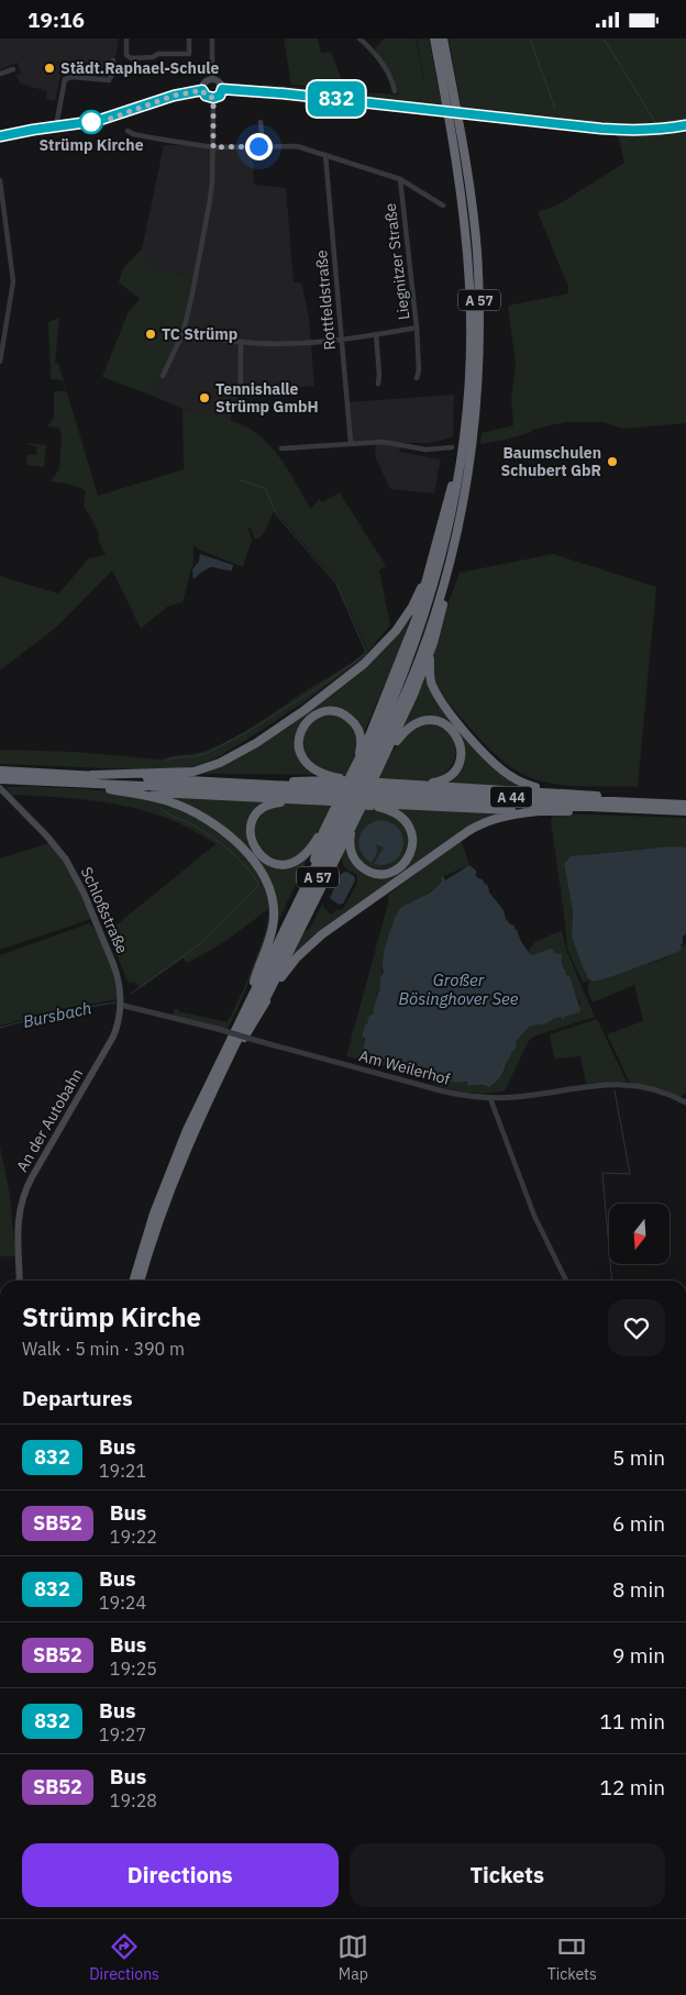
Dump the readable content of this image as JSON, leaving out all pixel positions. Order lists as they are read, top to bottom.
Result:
{
  "streets": {
    "highway": ["A 57", "A 44"],
    "main road": ["Schloßstraße", "An der Autobahn"],
    "street": ["Liegnitzer Straße", "Rottfeldstraße", "Am Weilerhof"]
  },
  "crossings": [
    ["Liegnitzer Straße", "Rottfeldstraße"],
    ["Schloßstraße", "Am Weilerhof"],
    ["Schloßstraße", "An der Autobahn"],
    ["Am Weilerhof", "An der Autobahn"]
  ],
  "water": ["Großer Bösinghover See", "Bursbach"],
  "places": [
    "Städt.Raphael-Schule",
    "Strümp Kirche",
    "TC Strümp",
    "Tennishalle Strümp GmbH",
    "Baumschulen Schubert GbR"
  ],
  "lines": ["bus line 832"],
  "north": "bottom",
  "page": {
    "status": "19:16",
    "on_map": "832",
    "heading": [
      ["Strümp Kirche", "Walk · 5 min · 390 m"],
      "Departures"
    ],
    "list": [
      {
        "mark": "832",
        "name": "Bus",
        "note": "19:21",
        "value": "5 min"
      },
      {
        "mark": "SB52",
        "name": "Bus",
        "note": "19:22",
        "value": "6 min"
      },
      {
        "mark": "832",
        "name": "Bus",
        "note": "19:24",
        "value": "8 min"
      },
      {
        "mark": "SB52",
        "name": "Bus",
        "note": "19:25",
        "value": "9 min"
      },
      {
        "mark": "832",
        "name": "Bus",
        "note": "19:27",
        "value": "11 min"
      },
      {
        "mark": "SB52",
        "name": "Bus",
        "note": "19:28",
        "value": "12 min"
      }
    ],
    "buttons": ["Directions", "Tickets"],
    "tabs": ["Directions", "Map", "Tickets"]
  }
}
